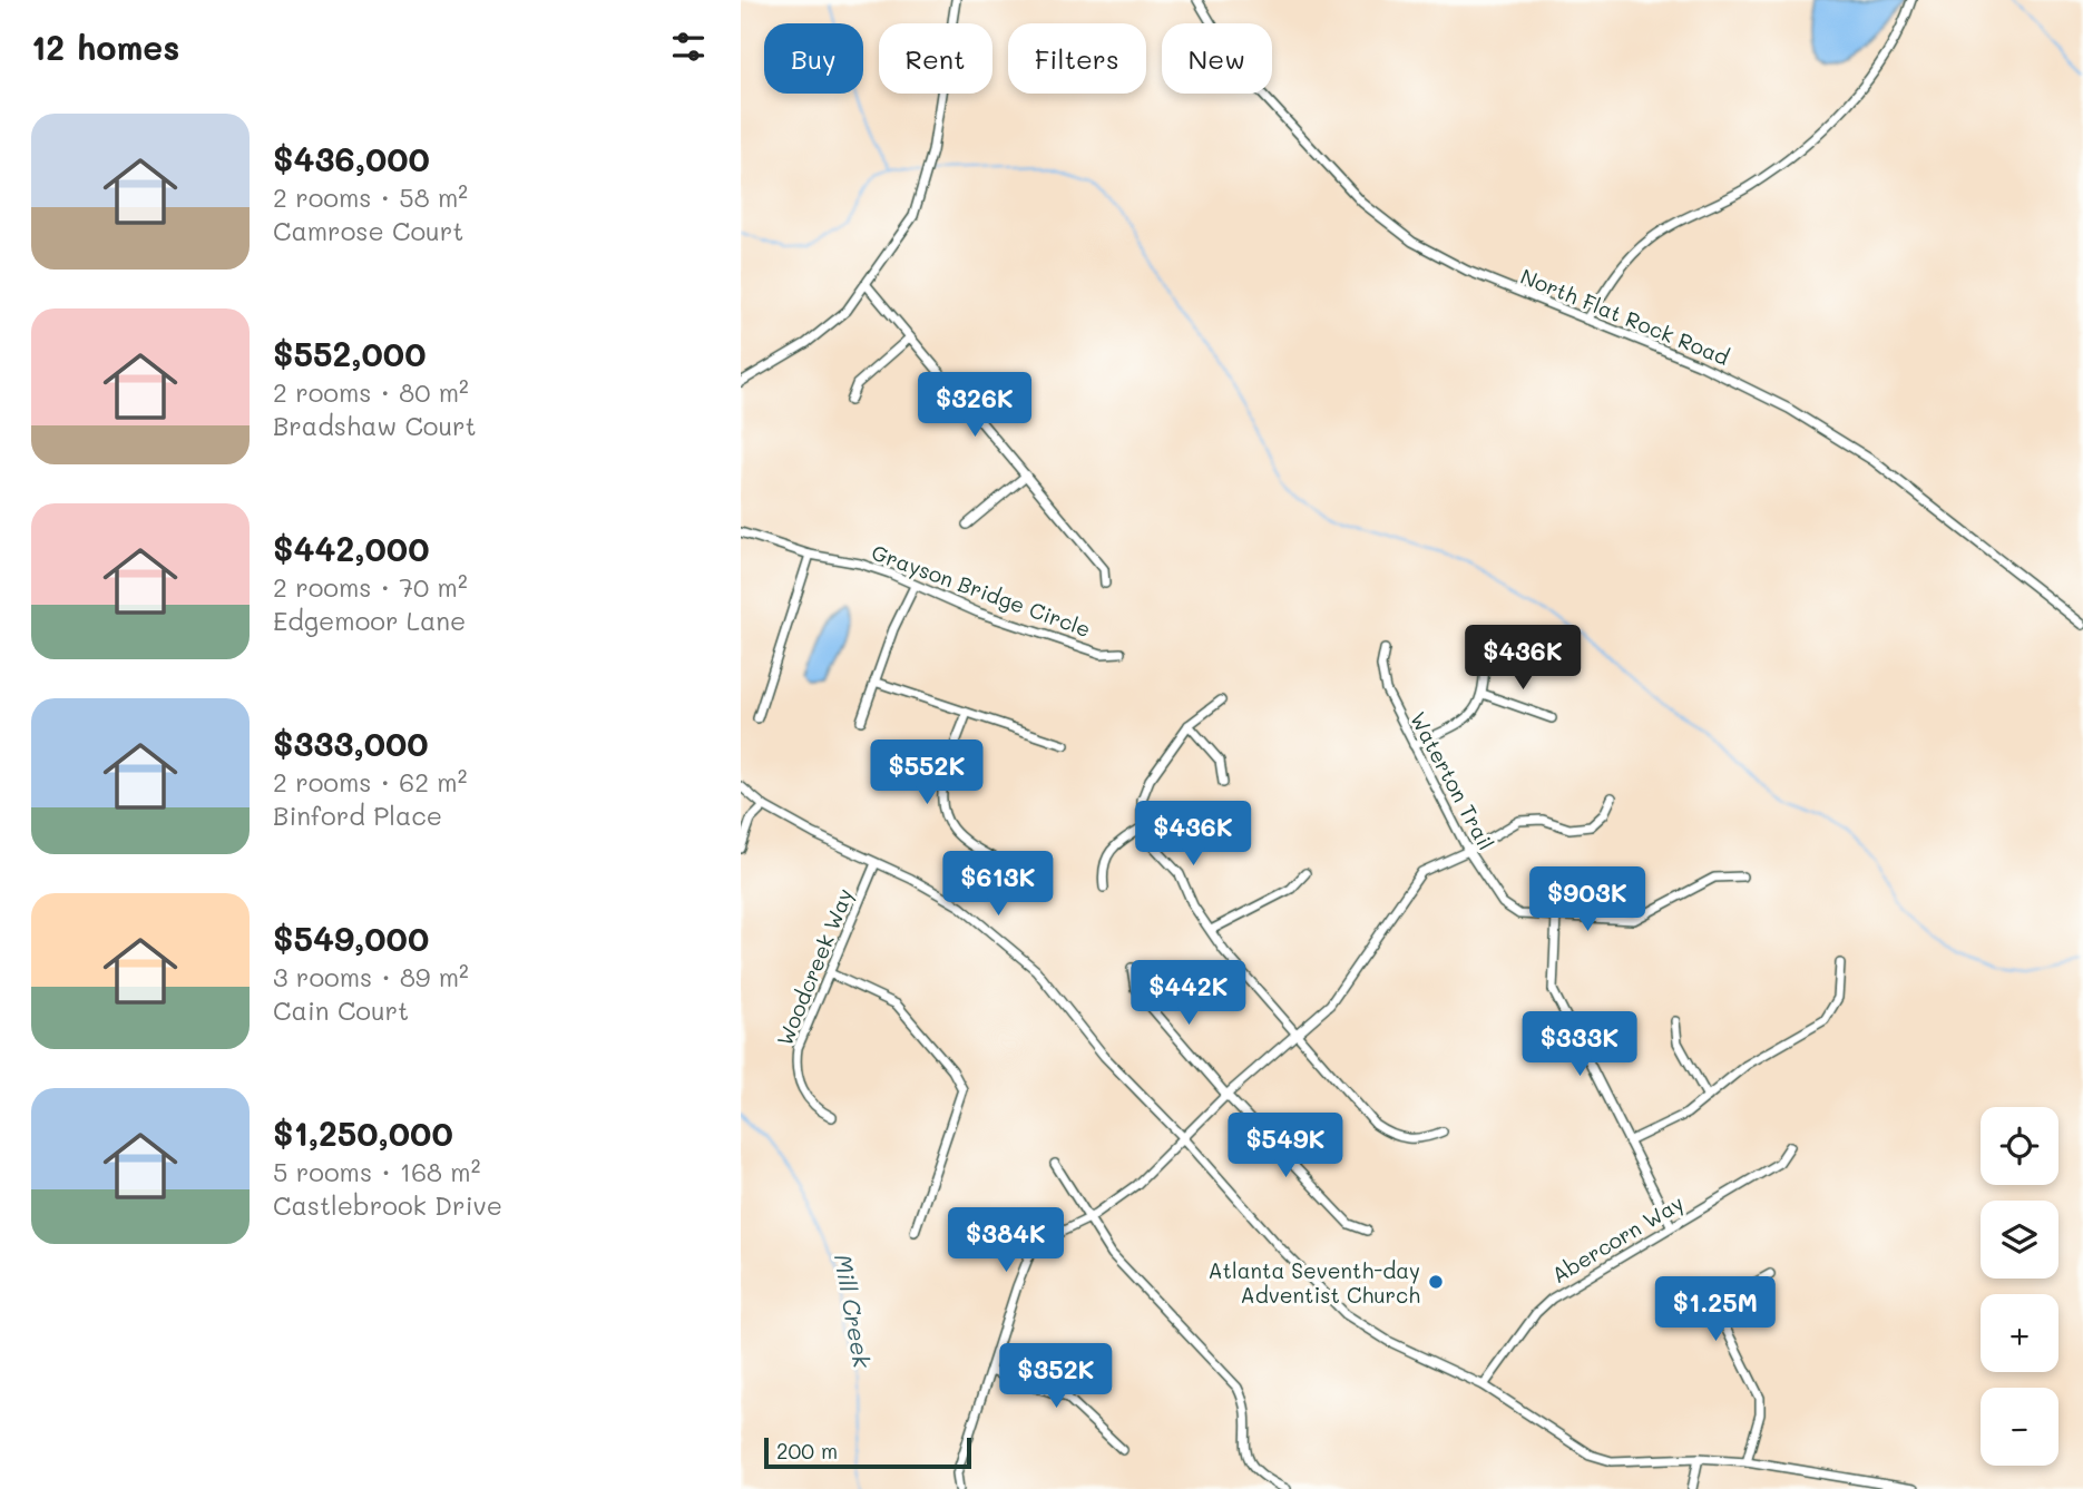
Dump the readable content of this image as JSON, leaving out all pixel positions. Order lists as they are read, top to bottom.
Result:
{
  "streets": {
    "street": [
      "North Flat Rock Road",
      "Grayson Bridge Circle",
      "Waterton Trail",
      "Woodcreek Way",
      "Abercorn Way"
    ]
  },
  "water": ["Mill Creek"],
  "places": ["Atlanta Seventh-day Adventist Church"],
  "scale_bar": "200 m",
  "page": {
    "heading": "12 homes",
    "chip": [
      "Buy",
      "Rent",
      "Filters",
      "New"
    ],
    "list": [
      {
        "name": "$436,000",
        "note": "2 rooms · 58 m² · Camrose Court"
      },
      {
        "name": "$552,000",
        "note": "2 rooms · 80 m² · Bradshaw Court"
      },
      {
        "name": "$442,000",
        "note": "2 rooms · 70 m² · Edgemoor Lane"
      },
      {
        "name": "$333,000",
        "note": "2 rooms · 62 m² · Binford Place"
      },
      {
        "name": "$549,000",
        "note": "3 rooms · 89 m² · Cain Court"
      },
      {
        "name": "$1,250,000",
        "note": "5 rooms · 168 m² · Castlebrook Drive"
      }
    ],
    "price": [
      "$326K",
      "$436K",
      "$552K",
      "$436K",
      "$613K",
      "$903K",
      "$442K",
      "$333K",
      "$549K",
      "$384K",
      "$1.25M",
      "$352K"
    ],
    "map_buttons": ["+", "−"],
    "scale": "200 m"
  }
}
